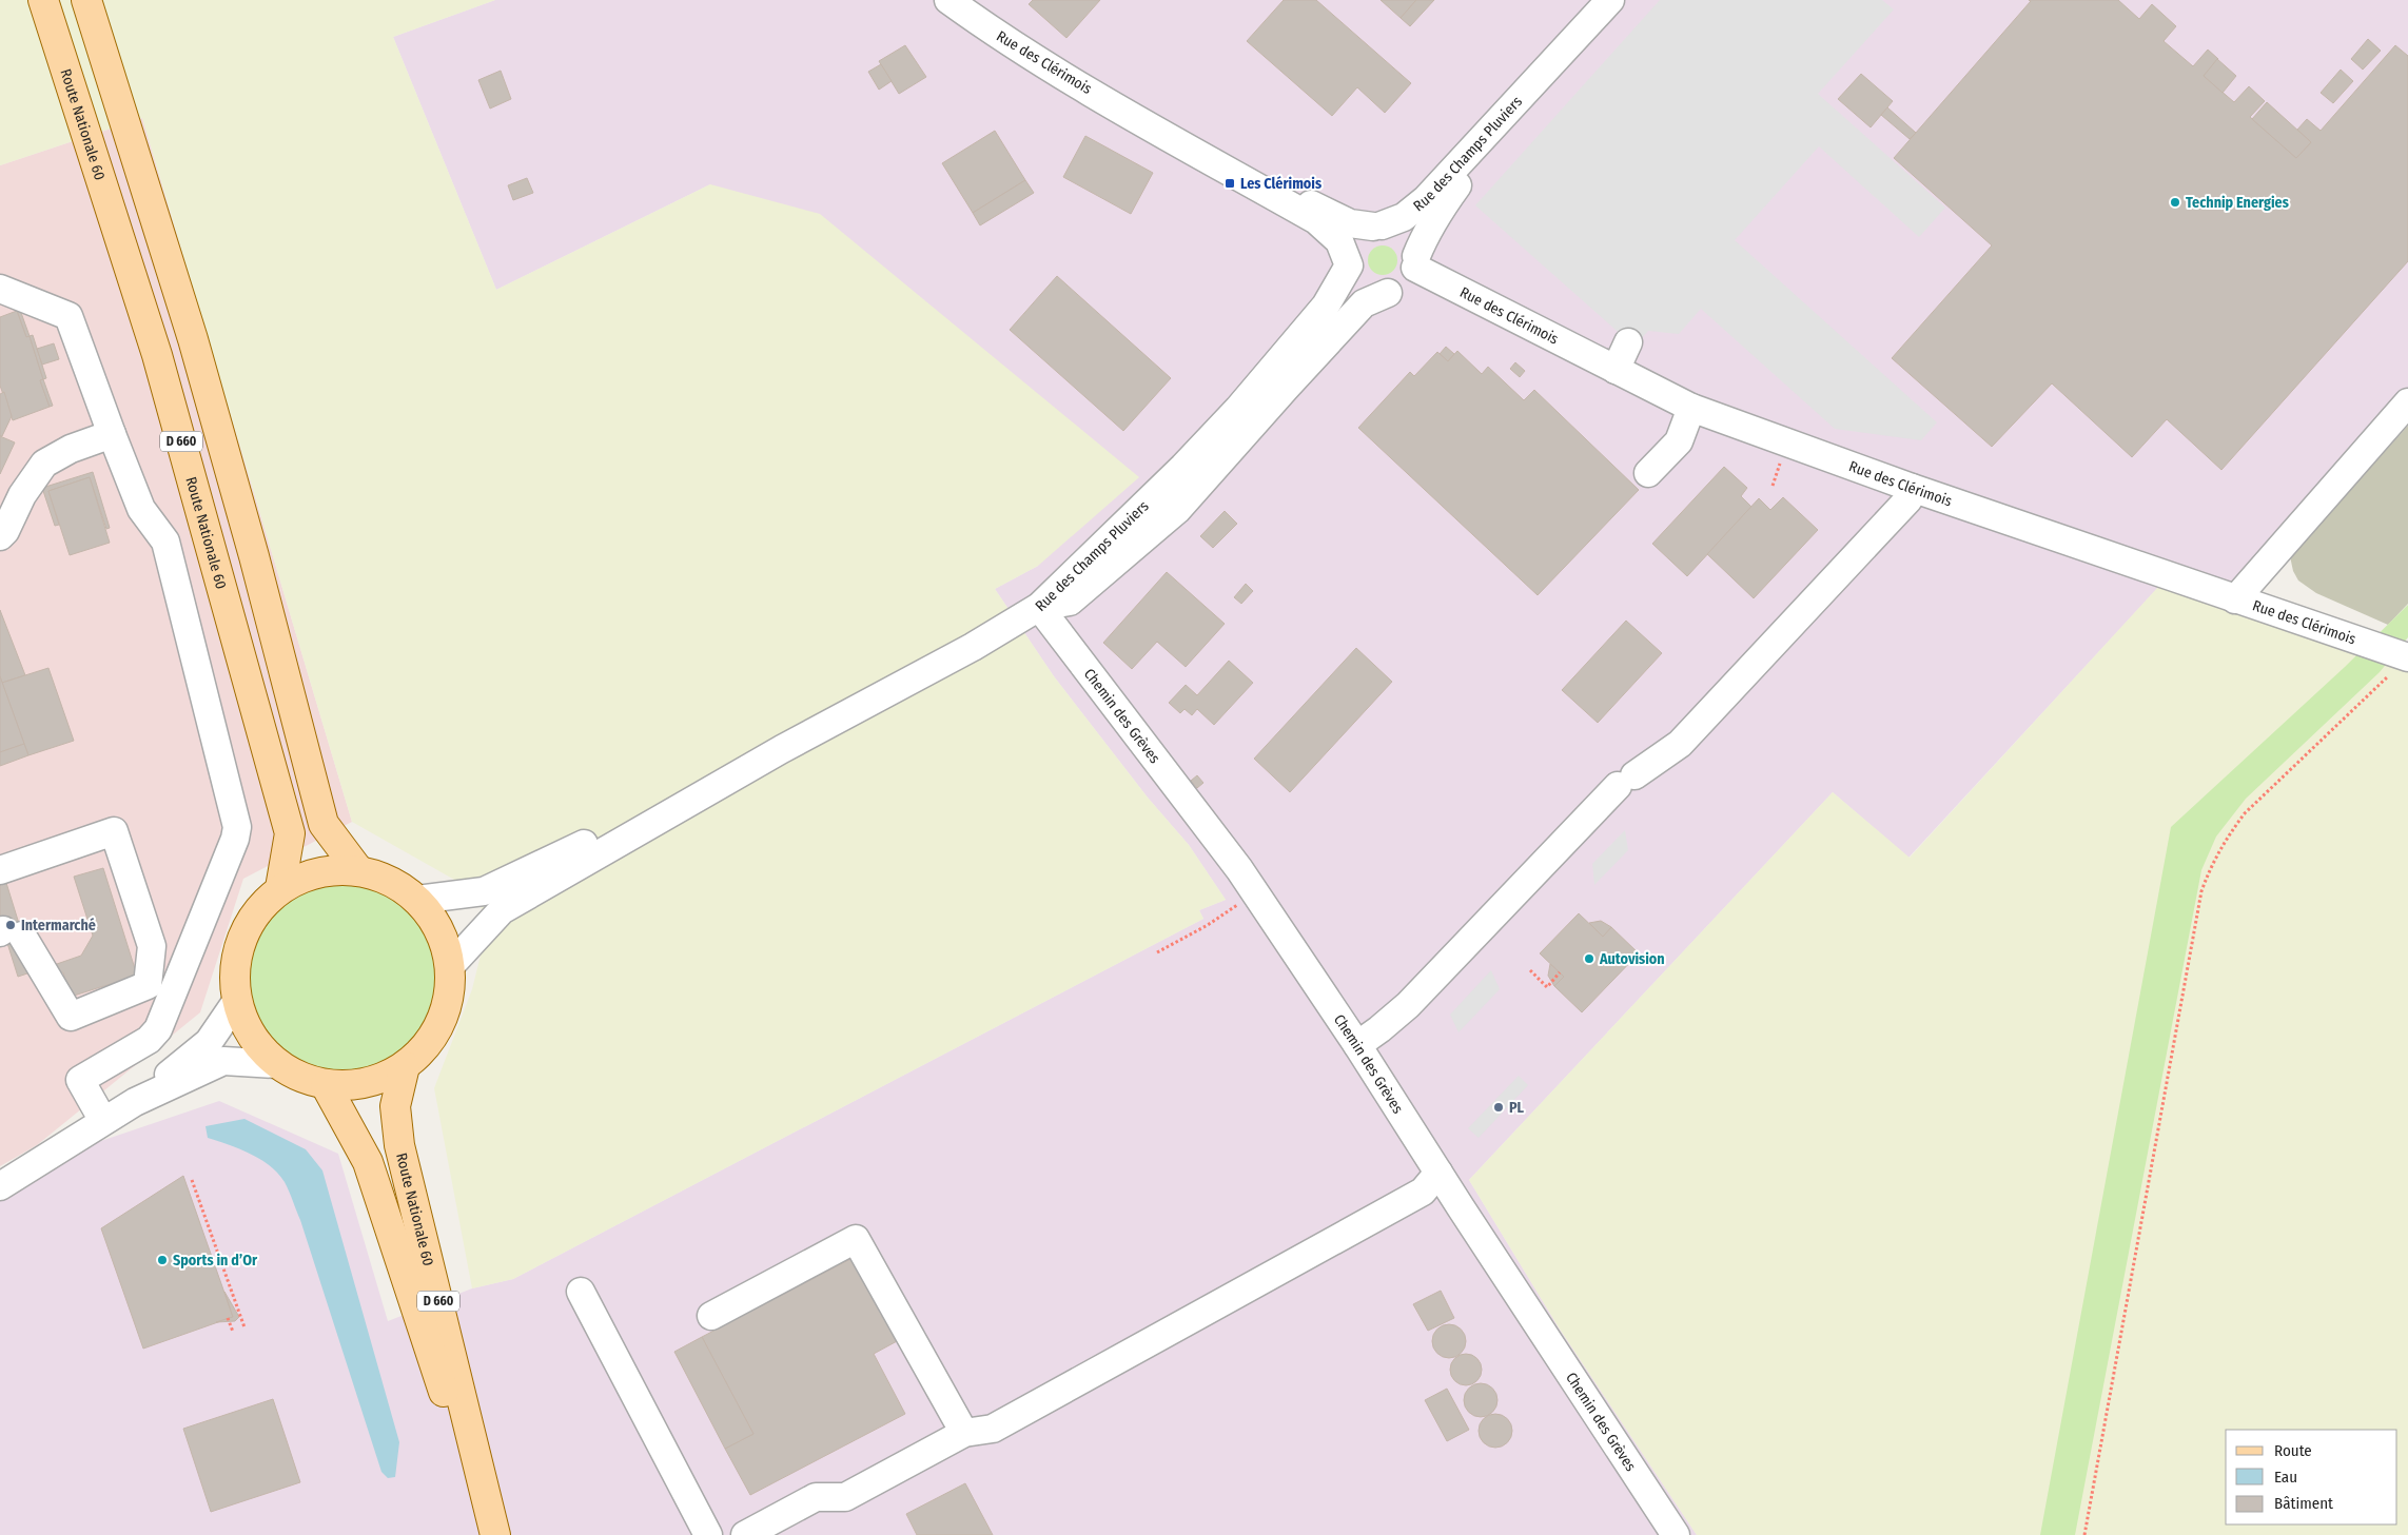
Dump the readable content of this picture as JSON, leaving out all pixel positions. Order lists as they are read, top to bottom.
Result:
{
  "streets": {
    "main road": ["Route Nationale 60", "D 660"],
    "street": ["Rue des Clérimois", "Rue des Champs Pluviers", "Chemin des Grèves"]
  },
  "crossings": [
    ["Rue des Clérimois", "Rue des Champs Pluviers"],
    ["Rue des Champs Pluviers", "Chemin des Grèves"]
  ],
  "places": {
    "transit": ["Les Clérimois"],
    "other": [
      "Technip Energies",
      "Intermarché",
      "Autovision",
      "PL",
      "Sports in d’Or"
    ]
  },
  "legend": ["Route", "Eau", "Bâtiment"]
}
